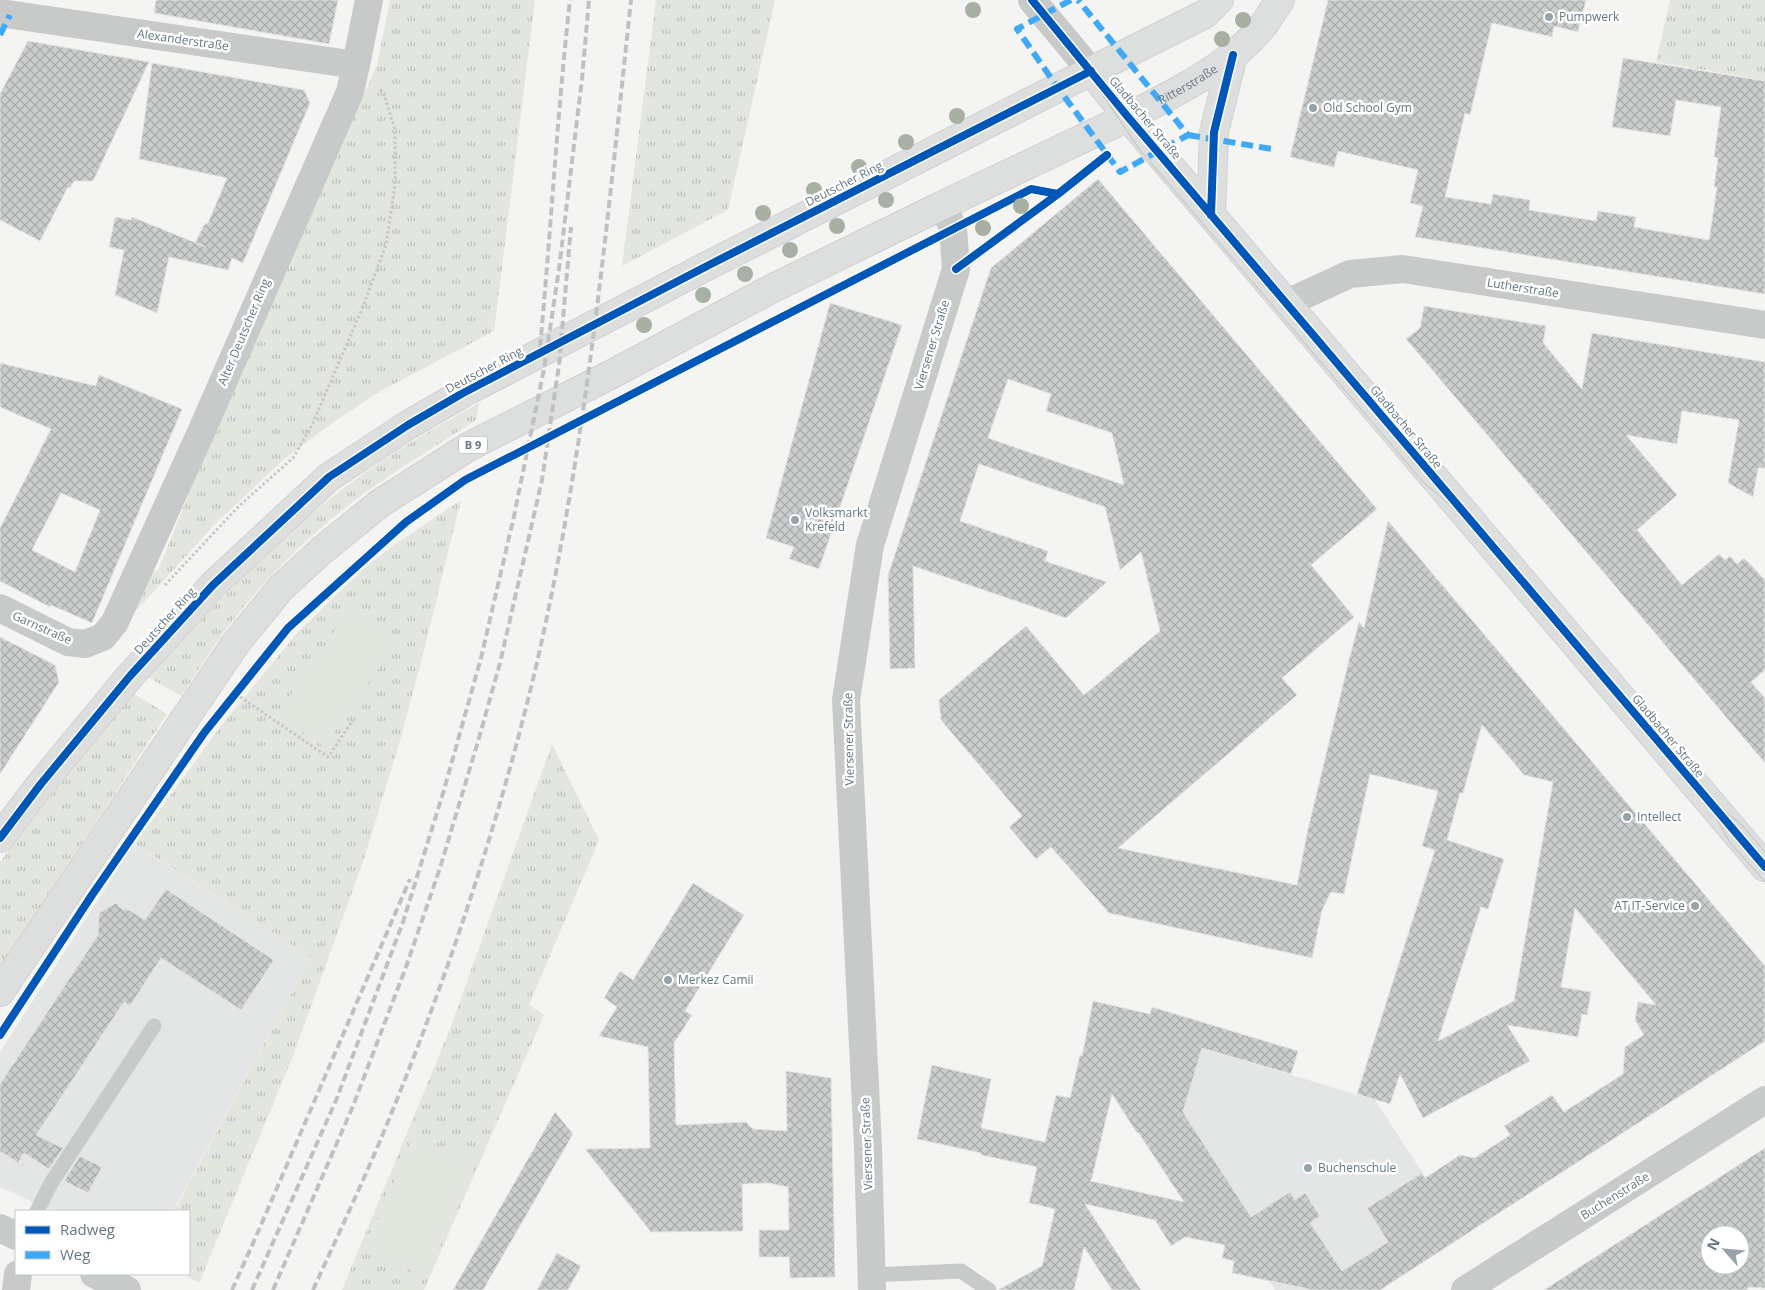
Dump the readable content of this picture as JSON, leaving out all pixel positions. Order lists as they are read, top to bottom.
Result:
{
  "streets": {
    "main road": [
      "Ritterstraße",
      "Gladbacher Straße",
      "Deutscher Ring",
      "B 9"
    ],
    "street": [
      "Alexanderstraße",
      "Lutherstraße",
      "Alter Deutscher Ring",
      "Viersener Straße",
      "Garnstraße",
      "Buchenstraße"
    ]
  },
  "crossings": [
    ["Alexanderstraße", "Alter Deutscher Ring"],
    ["Ritterstraße", "Gladbacher Straße"],
    ["Ritterstraße", "B 9"],
    ["Gladbacher Straße", "Deutscher Ring"],
    ["Gladbacher Straße", "Lutherstraße"],
    ["Gladbacher Straße", "B 9"],
    ["Alter Deutscher Ring", "Garnstraße"],
    ["Viersener Straße", "B 9"]
  ],
  "places": [
    "Pumpwerk",
    "Old School Gym",
    "Volksmarkt Krefeld",
    "Intellect",
    "AT IT-Service",
    "Merkez Camii",
    "Buchenschule"
  ],
  "legend": ["Radweg", "Weg"],
  "north": "top left"
}
